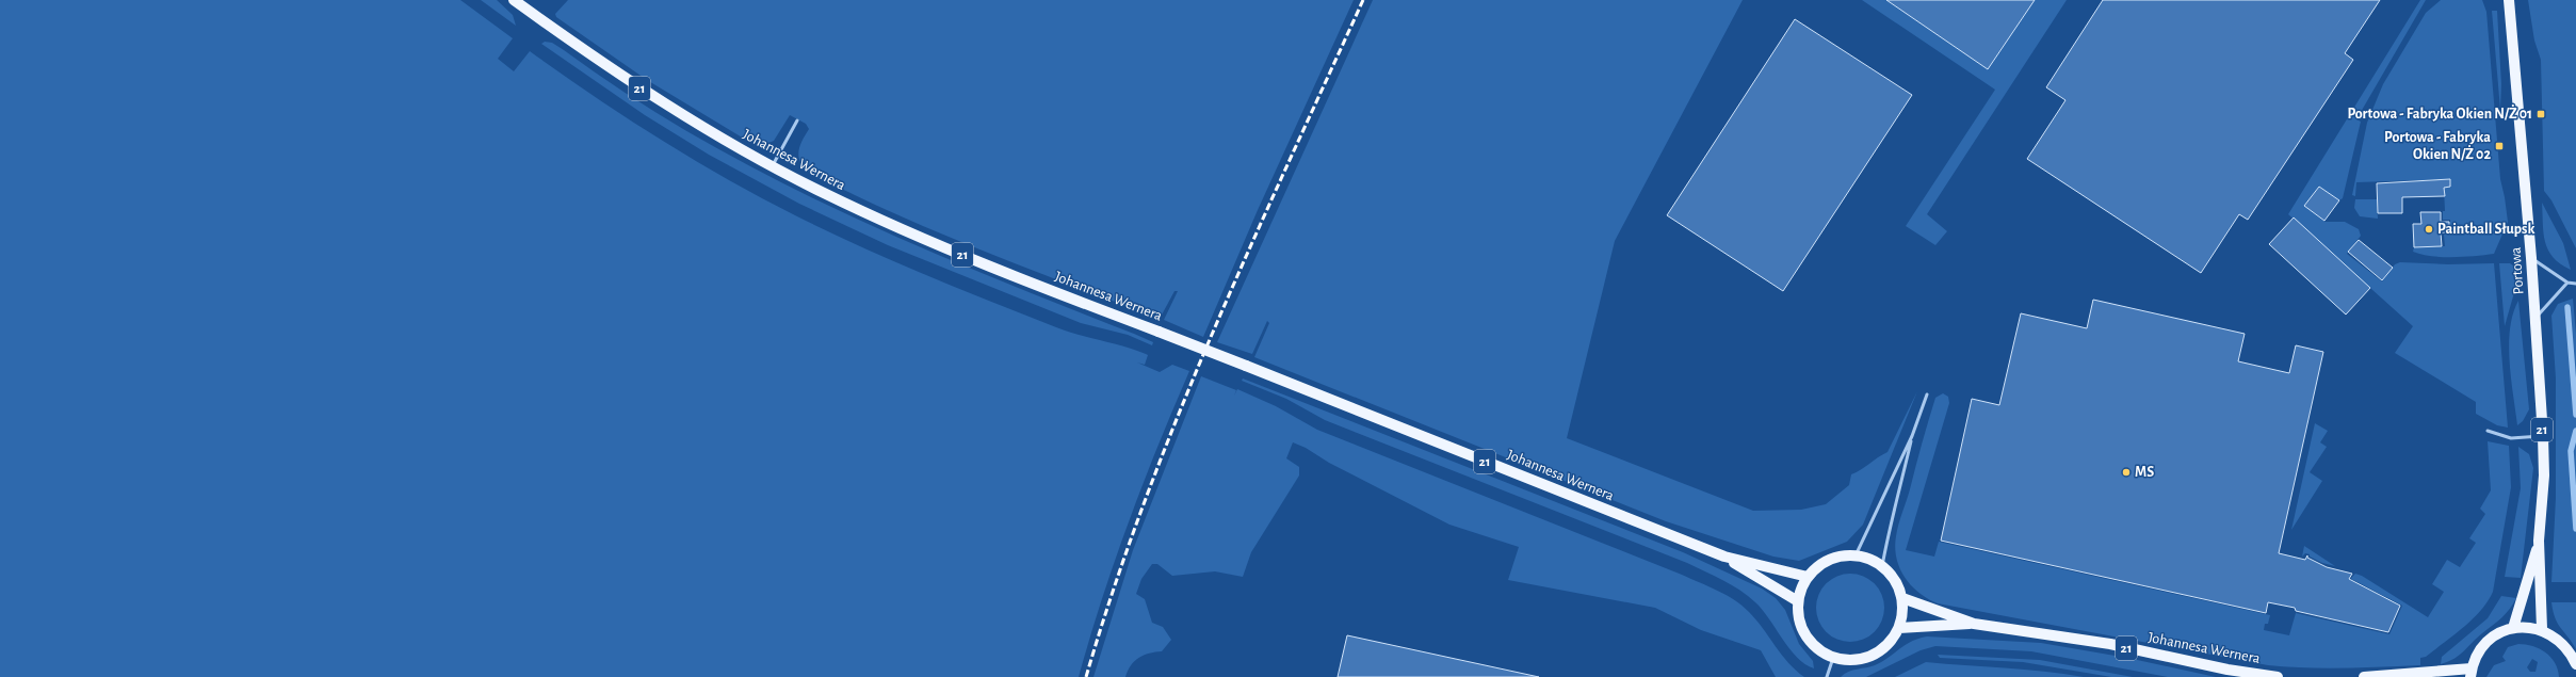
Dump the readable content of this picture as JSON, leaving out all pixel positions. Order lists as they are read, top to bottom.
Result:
{
  "streets": {
    "main road": ["21", "Johannesa Wernera", "Portowa"]
  },
  "places": {
    "transit": ["Portowa - Fabryka Okien N/Ż 01", "Portowa - Fabryka Okien N/Ż 02"],
    "other": ["Paintball Słupsk", "MS"]
  }
}
